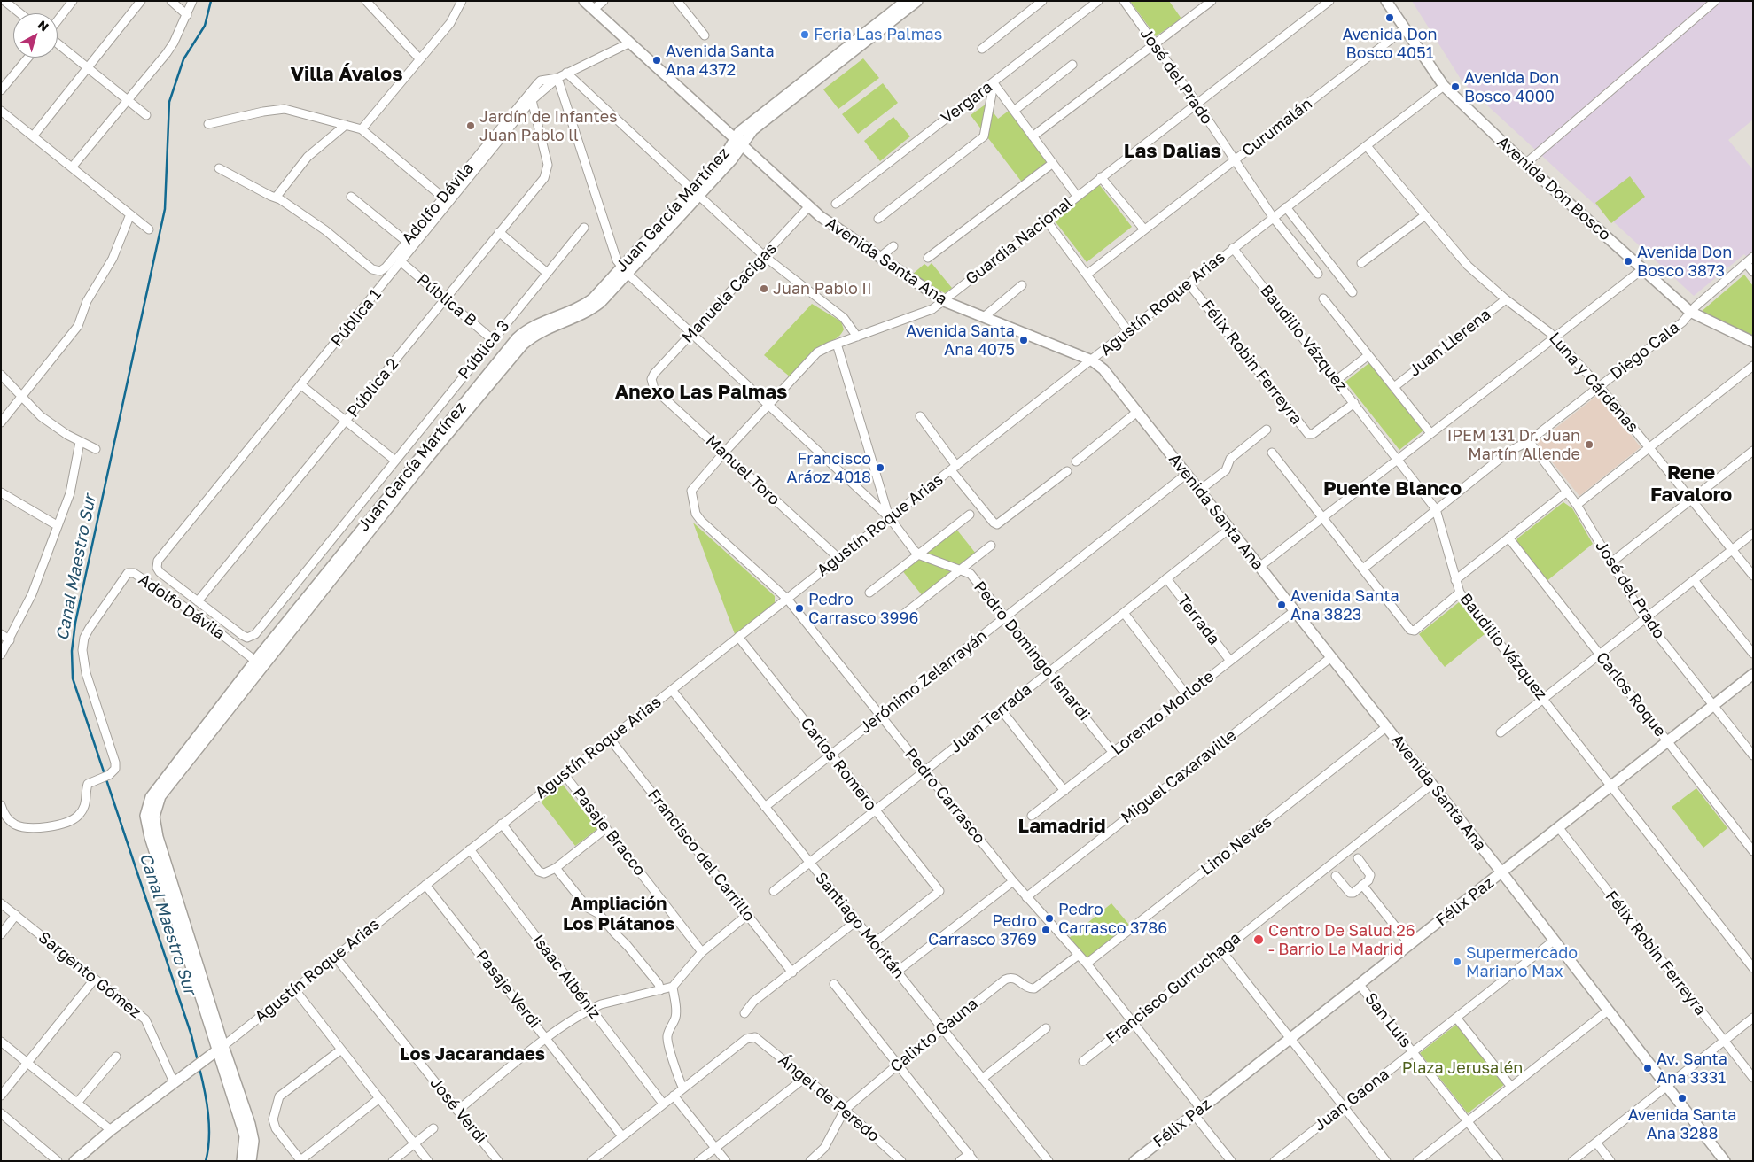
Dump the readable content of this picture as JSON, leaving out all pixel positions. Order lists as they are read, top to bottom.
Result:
{
  "streets": {
    "main road": [
      "Avenida Don Bosco",
      "Juan García Martínez",
      "Avenida Santa Ana",
      "Félix Paz"
    ],
    "street": [
      "José del Prado",
      "Vergara",
      "Curumalán",
      "Adolfo Dávila",
      "Guardia Nacional",
      "Manuela Cacigas",
      "Pública B",
      "Agustín Roque Arias",
      "Pública 1",
      "Baudilio Vázquez",
      "Juan Llerena",
      "Pública 3",
      "Diego Cala",
      "Félix Robin Ferreyra",
      "Luna y Cárdenas",
      "Pública 2",
      "Manuel Toro",
      "Terrada",
      "Pedro Domingo Isnardi",
      "Jerónimo Zelarrayán",
      "Carlos Roque",
      "Lorenzo Morlote",
      "Juan Terrada",
      "Carlos Romero",
      "Miguel Caxaraville",
      "Pedro Carrasco",
      "Pasaje Bracco",
      "Lino Neves",
      "Francisco del Carrillo",
      "Santiago Moritán",
      "Sargento Gómez",
      "Isaac Albéniz",
      "Francisco Gurruchaga",
      "Pasaje Verdi",
      "San Luis",
      "Calixto Gauna",
      "Ángel de Peredo",
      "Juan Gaona",
      "José Verdi"
    ]
  },
  "crossings": [
    ["José del Prado", "Curumalán"],
    ["José del Prado", "Guardia Nacional"],
    ["José del Prado", "Agustín Roque Arias"],
    ["José del Prado", "Diego Cala"],
    ["José del Prado", "Félix Paz"],
    ["Curumalán", "Avenida Don Bosco"],
    ["Avenida Don Bosco", "Agustín Roque Arias"],
    ["Avenida Don Bosco", "Diego Cala"],
    ["Adolfo Dávila", "Juan García Martínez"],
    ["Adolfo Dávila", "Avenida Santa Ana"],
    ["Adolfo Dávila", "Pública 1"],
    ["Juan García Martínez", "Avenida Santa Ana"],
    ["Juan García Martínez", "Agustín Roque Arias"],
    ["Guardia Nacional", "Avenida Santa Ana"],
    ["Guardia Nacional", "Manuel Toro"],
    ["Guardia Nacional", "Pedro Carrasco"],
    ["Avenida Santa Ana", "Manuela Cacigas"],
    ["Avenida Santa Ana", "Agustín Roque Arias"],
    ["Avenida Santa Ana", "Jerónimo Zelarrayán"],
    ["Avenida Santa Ana", "Lorenzo Morlote"],
    ["Avenida Santa Ana", "Juan Terrada"],
    ["Avenida Santa Ana", "Miguel Caxaraville"],
    ["Avenida Santa Ana", "Lino Neves"],
    ["Avenida Santa Ana", "Félix Paz"],
    ["Avenida Santa Ana", "Francisco Gurruchaga"],
    ["Avenida Santa Ana", "Juan Gaona"],
    ["Manuela Cacigas", "Manuel Toro"],
    ["Pública B", "Pública 1"],
    ["Pública B", "Pública 3"],
    ["Pública B", "Pública 2"],
    ["Agustín Roque Arias", "Baudilio Vázquez"],
    ["Agustín Roque Arias", "Félix Robin Ferreyra"],
    ["Agustín Roque Arias", "Luna y Cárdenas"],
    ["Agustín Roque Arias", "Manuel Toro"],
    ["Agustín Roque Arias", "Carlos Romero"],
    ["Agustín Roque Arias", "Pedro Carrasco"],
    ["Agustín Roque Arias", "Pasaje Bracco"],
    ["Agustín Roque Arias", "Francisco del Carrillo"],
    ["Agustín Roque Arias", "Santiago Moritán"],
    ["Agustín Roque Arias", "Isaac Albéniz"],
    ["Agustín Roque Arias", "Pasaje Verdi"],
    ["Agustín Roque Arias", "José Verdi"],
    ["Pública 1", "Pública 3"],
    ["Pública 1", "Pública 2"],
    ["Baudilio Vázquez", "Diego Cala"],
    ["Baudilio Vázquez", "Félix Robin Ferreyra"],
    ["Baudilio Vázquez", "Félix Paz"],
    ["Juan Llerena", "Luna y Cárdenas"],
    ["Pública 3", "Pública 2"],
    ["Diego Cala", "Luna y Cárdenas"],
    ["Félix Robin Ferreyra", "Félix Paz"],
    ["Terrada", "Lorenzo Morlote"],
    ["Terrada", "Juan Terrada"],
    ["Pedro Domingo Isnardi", "Jerónimo Zelarrayán"],
    ["Pedro Domingo Isnardi", "Lorenzo Morlote"],
    ["Pedro Domingo Isnardi", "Juan Terrada"],
    ["Jerónimo Zelarrayán", "Carlos Romero"],
    ["Jerónimo Zelarrayán", "Pedro Carrasco"],
    ["Jerónimo Zelarrayán", "Santiago Moritán"],
    ["Carlos Roque", "Félix Paz"],
    ["Juan Terrada", "Carlos Romero"],
    ["Juan Terrada", "Pedro Carrasco"],
    ["Juan Terrada", "Santiago Moritán"],
    ["Carlos Romero", "Santiago Moritán"],
    ["Miguel Caxaraville", "Pedro Carrasco"],
    ["Pedro Carrasco", "Lino Neves"],
    ["Pedro Carrasco", "Félix Paz"],
    ["Pedro Carrasco", "Francisco Gurruchaga"],
    ["Pedro Carrasco", "Calixto Gauna"],
    ["Félix Paz", "San Luis"],
    ["Santiago Moritán", "Calixto Gauna"],
    ["San Luis", "Juan Gaona"],
    ["Calixto Gauna", "Ángel de Peredo"]
  ],
  "districts": [
    "Villa Ávalos",
    "Las Dalias",
    "Anexo Las Palmas",
    "Rene Favaloro",
    "Puente Blanco",
    "Lamadrid",
    "Ampliación Los Plátanos",
    "Los Jacarandaes"
  ],
  "water": ["Canal Maestro Sur"],
  "parks": ["Plaza Jerusalén"],
  "places": [
    "Avenida Don Bosco 4051",
    "Feria Las Palmas",
    "Avenida Santa Ana 4372",
    "Avenida Don Bosco 4000",
    "Jardín de Infantes Juan Pablo ll",
    "Avenida Don Bosco 3873",
    "Juan Pablo II",
    "Avenida Santa Ana 4075",
    "IPEM 131 Dr. Juan Martín Allende",
    "Francisco Aráoz 4018",
    "Avenida Santa Ana 3823",
    "Pedro Carrasco 3996",
    "Pedro Carrasco 3786",
    "Pedro Carrasco 3769",
    "Centro De Salud 26 - Barrio La Madrid",
    "Supermercado Mariano Max",
    "Av. Santa Ana 3331",
    "Avenida Santa Ana 3288"
  ],
  "north": "top right"
}
